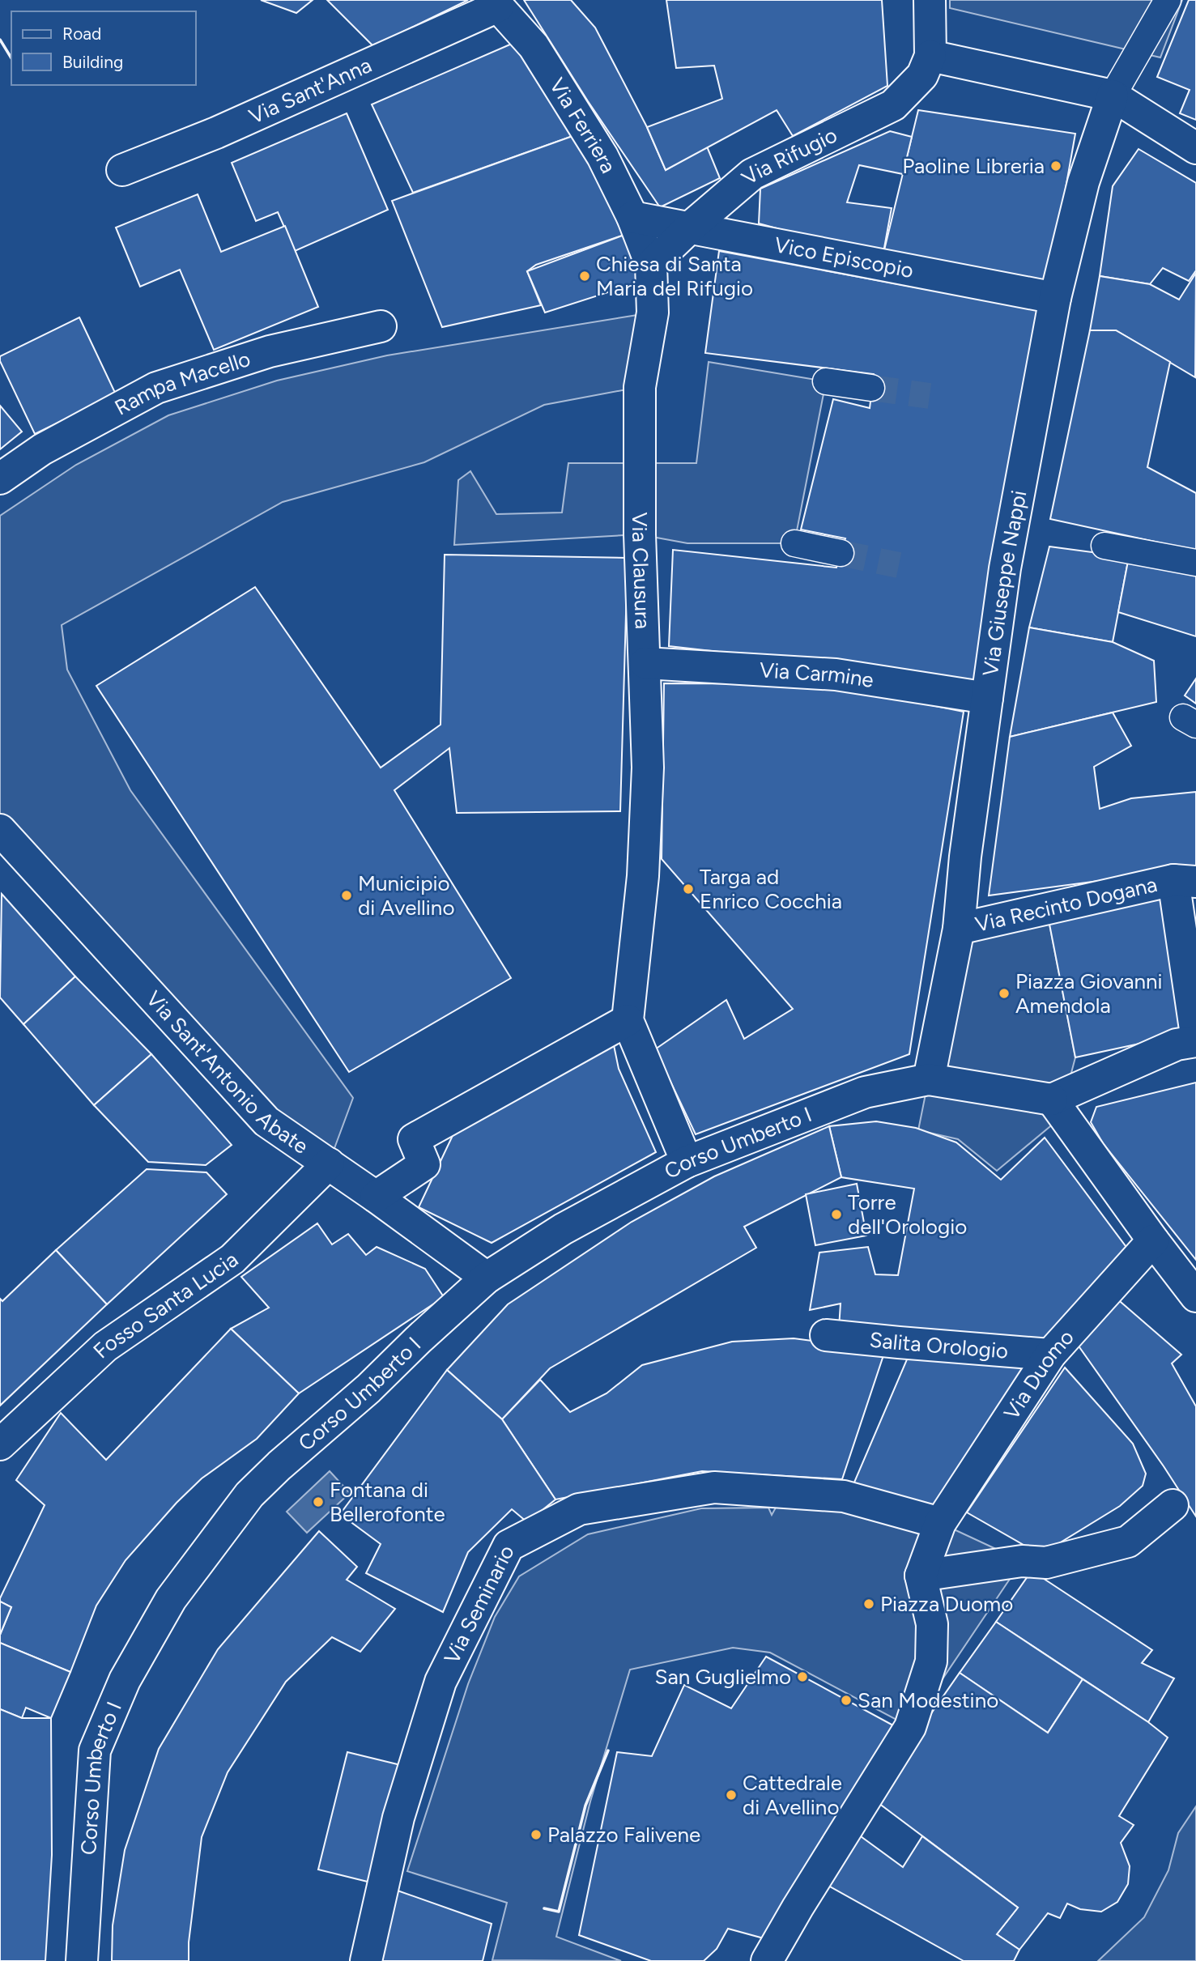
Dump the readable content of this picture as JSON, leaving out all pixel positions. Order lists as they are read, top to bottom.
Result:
{
  "streets": {
    "street": [
      "Via Sant'Anna",
      "Via Ferriera",
      "Via Rifugio",
      "Vico Episcopio",
      "Rampa Macello",
      "Via Clausura",
      "Via Giuseppe Nappi",
      "Via Carmine",
      "Via Recinto Dogana",
      "Via Sant'Antonio Abate",
      "Corso Umberto I",
      "Fosso Santa Lucia",
      "Salita Orologio",
      "Via Duomo",
      "Via Seminario"
    ]
  },
  "crossings": [
    ["Via Sant'Anna", "Via Ferriera"],
    ["Via Ferriera", "Via Rifugio"],
    ["Via Ferriera", "Vico Episcopio"],
    ["Via Ferriera", "Via Clausura"],
    ["Via Rifugio", "Vico Episcopio"],
    ["Via Rifugio", "Via Clausura"],
    ["Vico Episcopio", "Via Giuseppe Nappi"],
    ["Via Clausura", "Via Carmine"],
    ["Via Giuseppe Nappi", "Via Carmine"],
    ["Via Giuseppe Nappi", "Via Recinto Dogana"],
    ["Via Giuseppe Nappi", "Corso Umberto I"],
    ["Via Sant'Antonio Abate", "Corso Umberto I"],
    ["Via Sant'Antonio Abate", "Fosso Santa Lucia"],
    ["Salita Orologio", "Via Duomo"],
    ["Via Duomo", "Via Seminario"]
  ],
  "places": [
    "Paoline Libreria",
    "Chiesa di Santa Maria del Rifugio",
    "Targa ad Enrico Cocchia",
    "Municipio di Avellino",
    "Piazza Giovanni Amendola",
    "Torre dell'Orologio",
    "Fontana di Bellerofonte",
    "Piazza Duomo",
    "San Guglielmo",
    "San Modestino",
    "Cattedrale di Avellino",
    "Palazzo Falivene"
  ],
  "legend": ["Road", "Building"]
}
